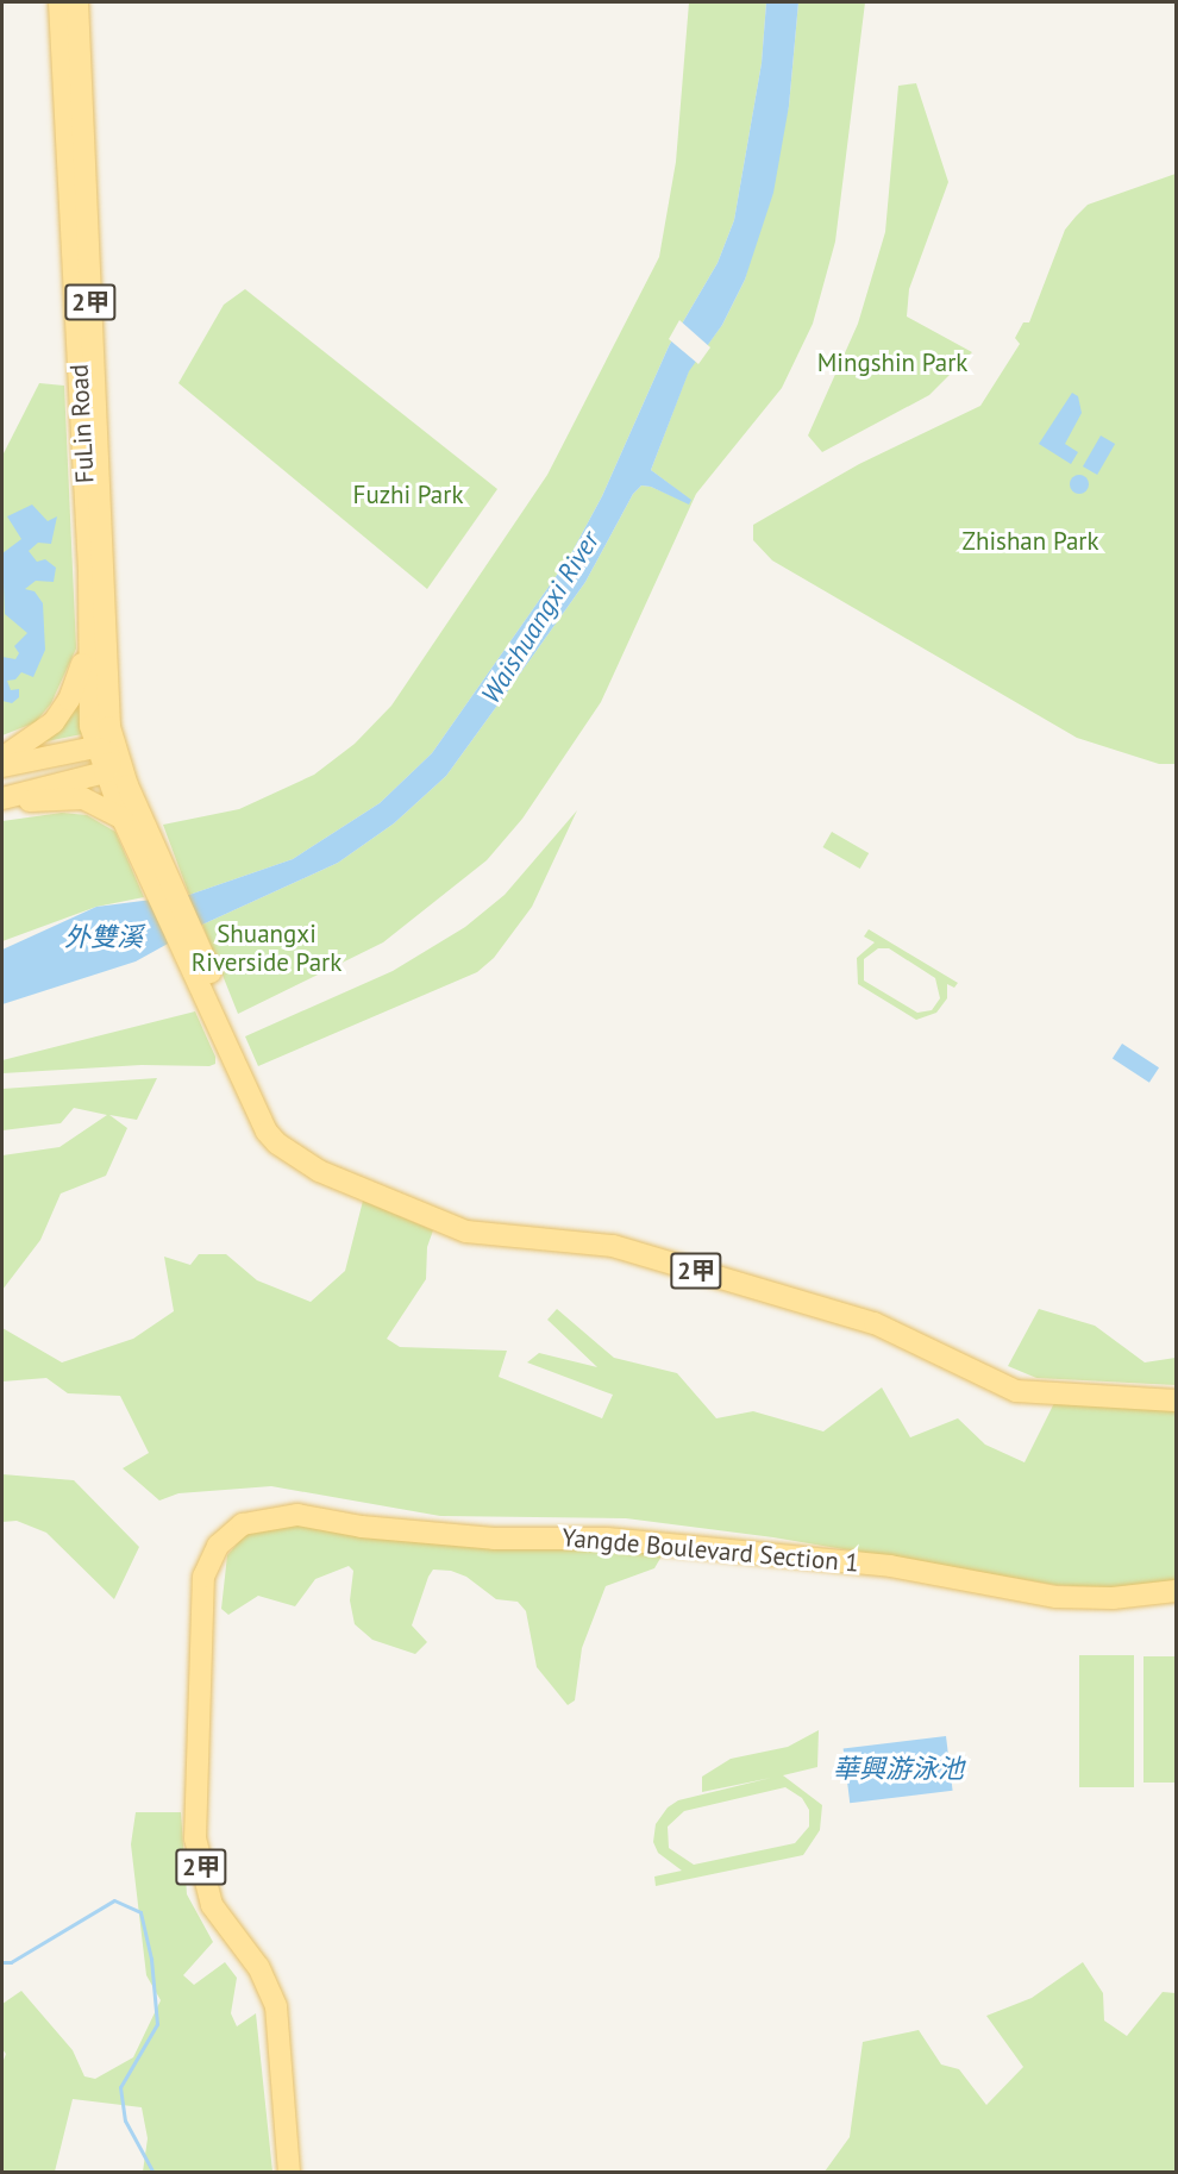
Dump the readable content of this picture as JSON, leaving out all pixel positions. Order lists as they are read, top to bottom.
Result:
{
  "streets": {
    "main road": ["2甲", "FuLin Road", "Yangde Boulevard Section 1"]
  },
  "crossings": [
    ["2甲", "FuLin Road"]
  ],
  "water": ["Waishuangxi River", "外雙溪", "華興游泳池"],
  "parks": [
    "Mingshin Park",
    "Fuzhi Park",
    "Zhishan Park",
    "Shuangxi Riverside Park"
  ]
}
